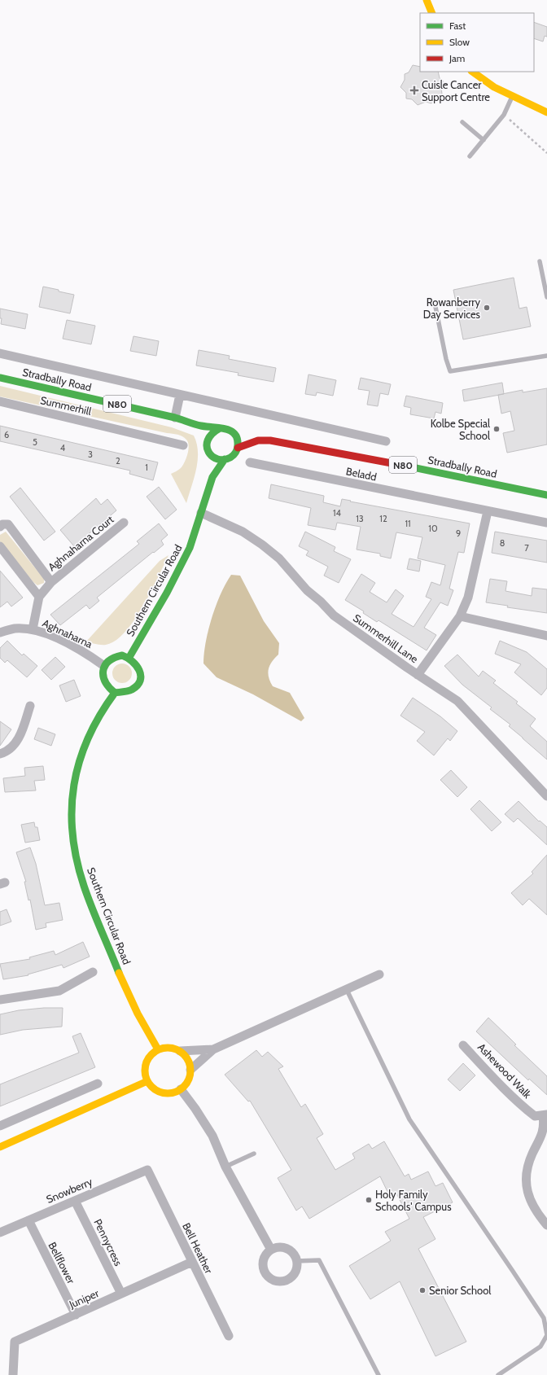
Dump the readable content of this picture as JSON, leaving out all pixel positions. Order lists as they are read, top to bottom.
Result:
{
  "streets": {
    "main road": ["Stradbally Road", "N80", "Southern Circular Road"],
    "street": [
      "Summerhill",
      "Beladd",
      "Aghnaharna Court",
      "Aghnaharna",
      "Summerhill Lane",
      "Ashewood Walk",
      "Snowberry",
      "Pennycress",
      "Bell Heather",
      "Bellflower",
      "Juniper"
    ]
  },
  "crossings": [
    ["Stradbally Road", "N80"],
    ["Stradbally Road", "Southern Circular Road"],
    ["N80", "Southern Circular Road"],
    ["Aghnaharna Court", "Aghnaharna"],
    ["Southern Circular Road", "Aghnaharna"],
    ["Southern Circular Road", "Summerhill Lane"],
    ["Snowberry", "Pennycress"],
    ["Snowberry", "Bell Heather"],
    ["Snowberry", "Bellflower"],
    ["Pennycress", "Juniper"],
    ["Bell Heather", "Juniper"],
    ["Bellflower", "Juniper"]
  ],
  "places": {
    "health": ["Cuisle Cancer Support Centre"],
    "other": [
      "Rowanberry Day Services",
      "Kolbe Special School",
      "Holy Family Schools' Campus",
      "Senior School"
    ]
  },
  "house_numbers": [
    "6",
    "5",
    "4",
    "3",
    "2",
    "1",
    "14",
    "13",
    "12",
    "11",
    "10",
    "9",
    "8",
    "7"
  ],
  "legend": ["Fast", "Slow", "Jam"]
}
